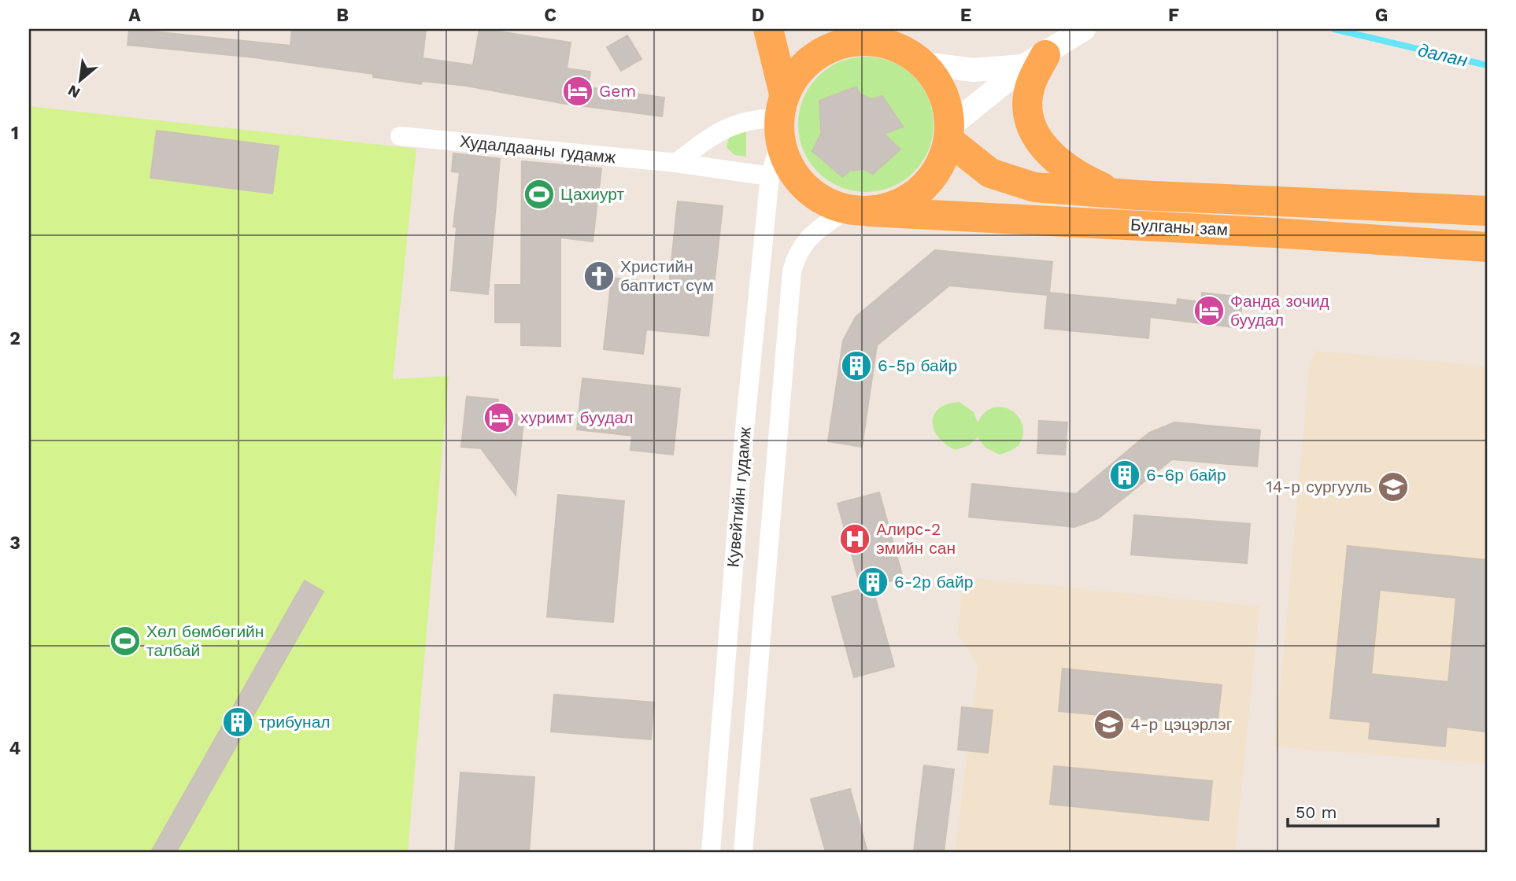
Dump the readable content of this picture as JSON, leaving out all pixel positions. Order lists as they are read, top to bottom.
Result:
{
  "streets": {
    "highway": ["Булганы зам"],
    "street": ["Худалдааны гудамж", "Кувейтийн гудамж"]
  },
  "crossings": [
    ["Худалдааны гудамж", "Кувейтийн гудамж"],
    ["Булганы зам", "Кувейтийн гудамж"]
  ],
  "water": ["далан"],
  "places": {
    "hotel": ["Gem", "Фанда зочид буудал", "хуримт буудал"],
    "sports": ["Цахиурт", "Хөл бөмбөгийн талбай"],
    "church": ["Христийн баптист сүм"],
    "building": [
      "6-5р байр",
      "6-6р байр",
      "6-2р байр",
      "трибунал"
    ],
    "school or university": ["14-р сургууль", "4-р цэцэрлэг"],
    "hospital": ["Aлирс-2 эмийн сан"]
  },
  "scale_bar": "50 m",
  "north": "bottom left",
  "grid": {
    "columns": [
      "A",
      "B",
      "C",
      "D",
      "E",
      "F",
      "G"
    ],
    "rows": [
      "1",
      "2",
      "3",
      "4"
    ]
  }
}
